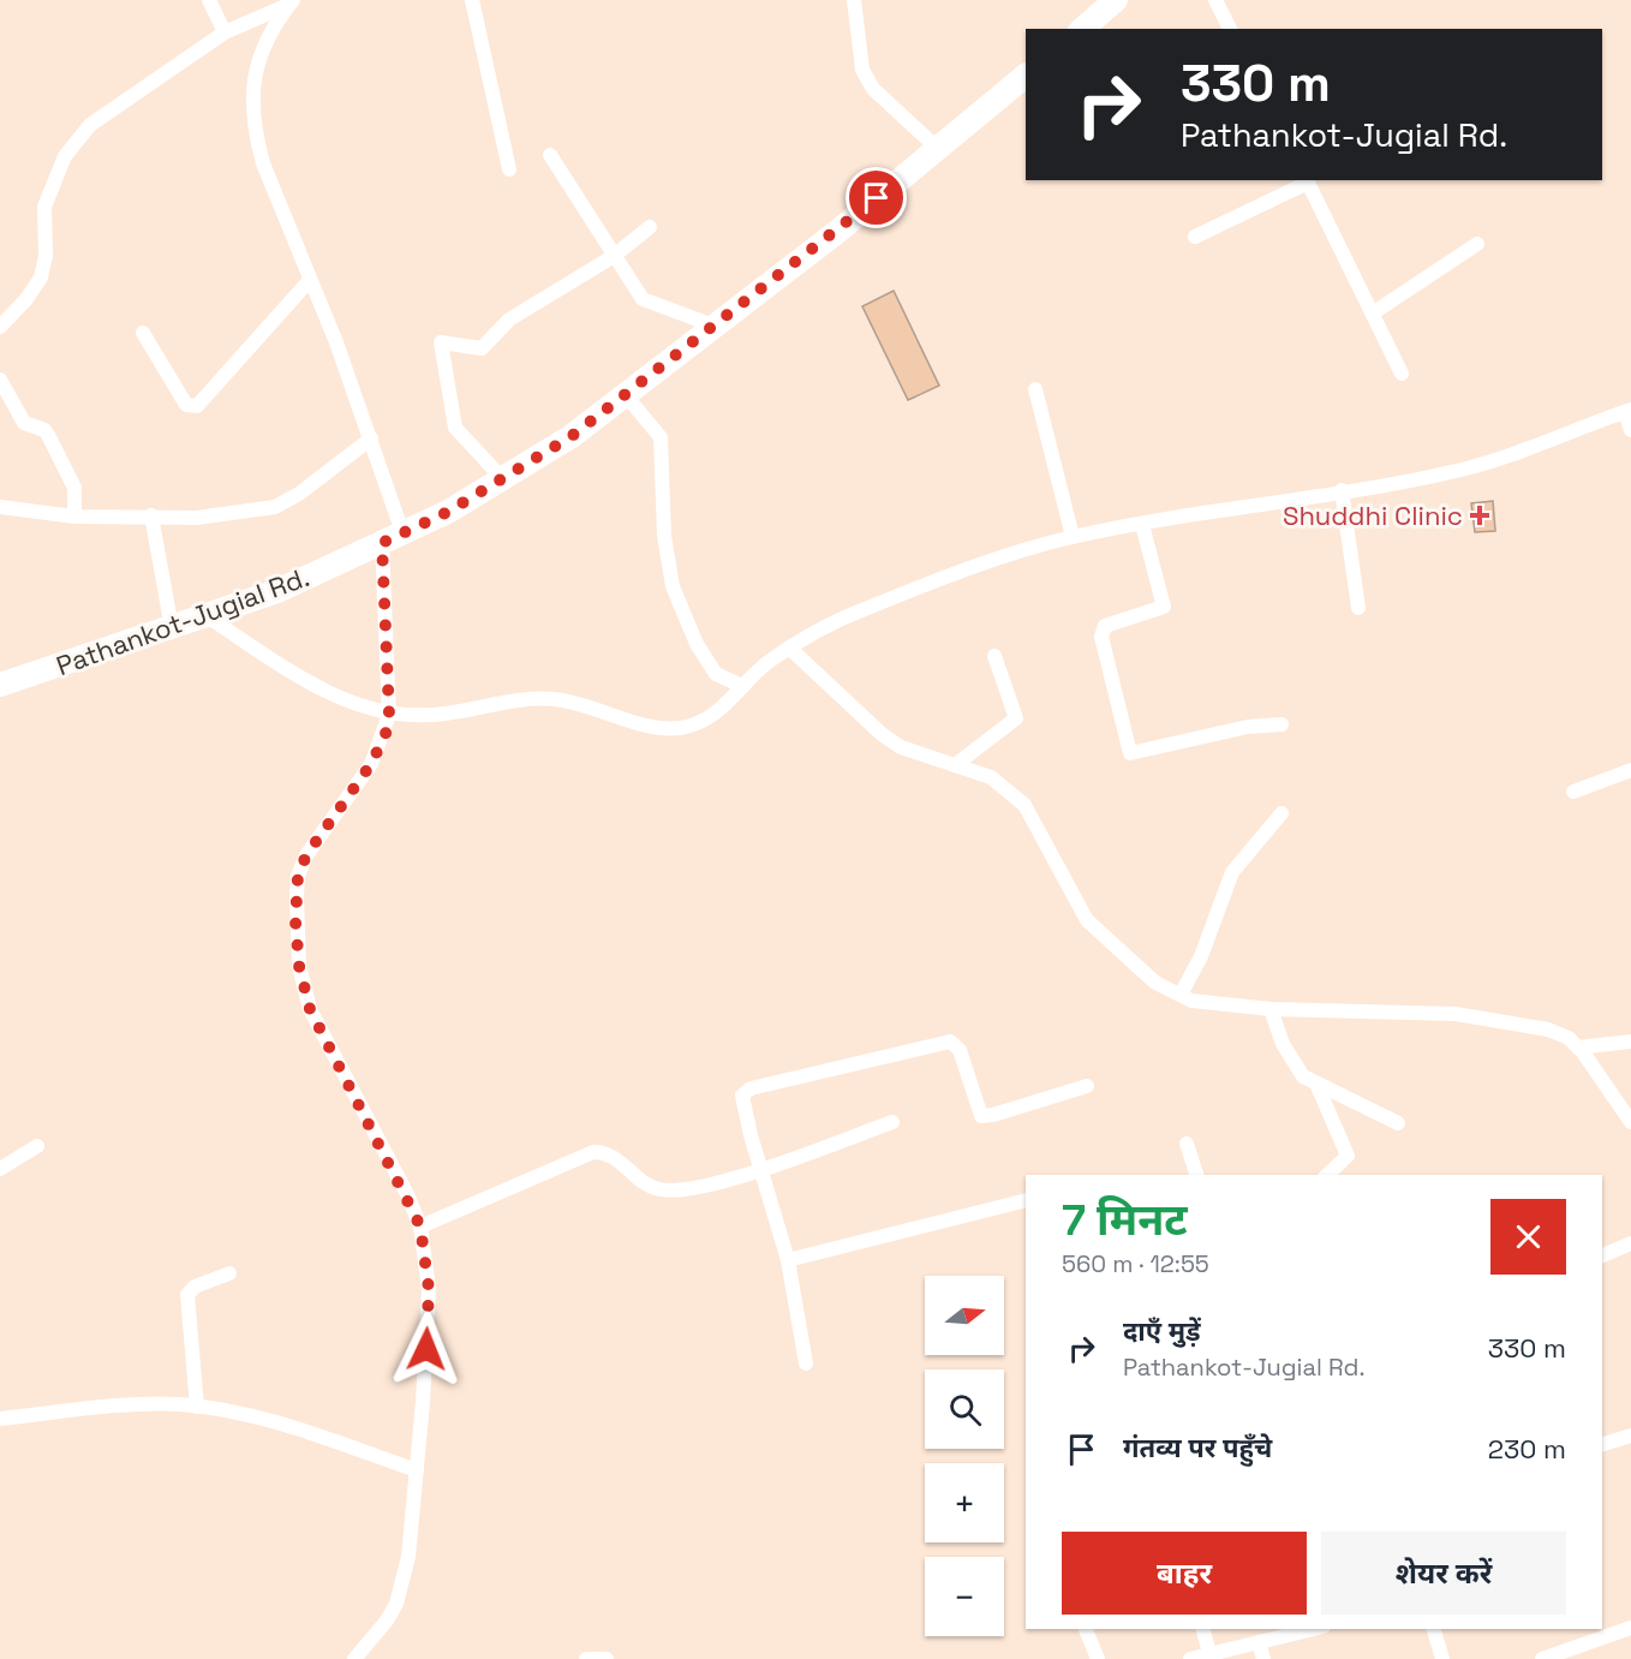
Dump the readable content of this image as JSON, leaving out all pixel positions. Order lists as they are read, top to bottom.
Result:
{
  "streets": {
    "main road": ["Pathankot-Jugial Rd."]
  },
  "places": {
    "health": ["Shuddhi Clinic"]
  },
  "north": "right",
  "page": {
    "turn": ["330 m", "Pathankot-Jugial Rd."],
    "heading": ["7 मिनट", "560 m · 12:55"],
    "map_buttons": ["+", "−"],
    "list": [
      {
        "name": "दाएँ मुड़ें",
        "note": "Pathankot-Jugial Rd.",
        "value": "330 m"
      },
      {
        "name": "गंतव्य पर पहुँचे",
        "value": "230 m"
      }
    ],
    "buttons": ["बाहर", "शेयर करें"]
  }
}
